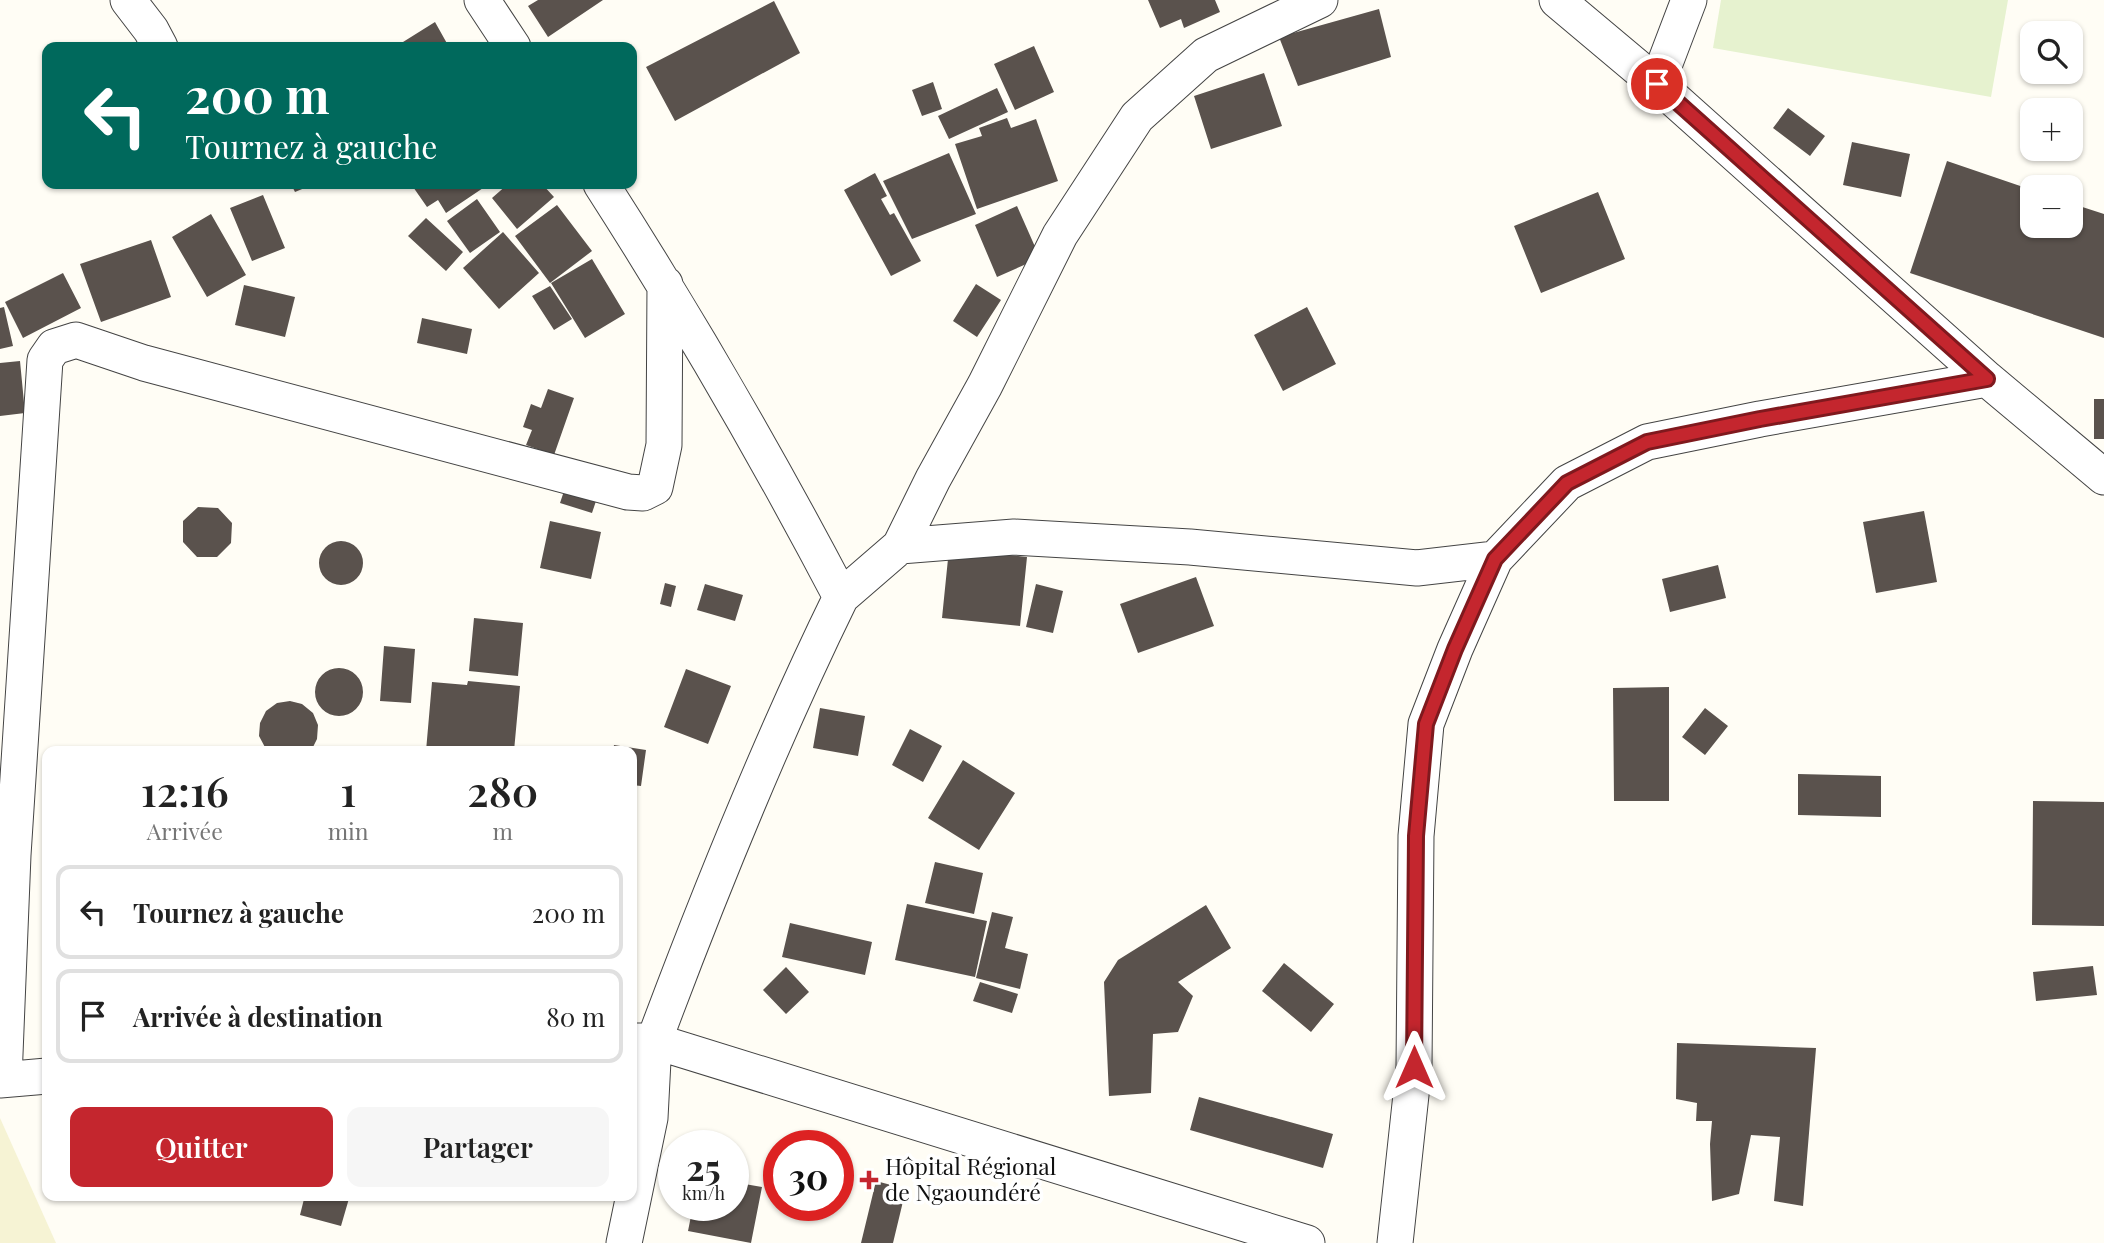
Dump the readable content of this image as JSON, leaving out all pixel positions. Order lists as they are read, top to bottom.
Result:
{
  "places": {
    "health": ["Hôpital Régional de Ngaoundéré"]
  },
  "page": {
    "map_buttons": ["+", "−"],
    "turn": ["200 m", "Tournez à gauche"],
    "eta": [
      "12:16",
      "Arrivée",
      "1",
      "min",
      "280",
      "m"
    ],
    "list": [
      {
        "name": "Tournez à gauche",
        "value": "200 m"
      },
      {
        "name": "Arrivée à destination",
        "value": "80 m"
      }
    ],
    "buttons": ["Quitter", "Partager"],
    "speed": "25 km/h",
    "limit": "30"
  }
}
